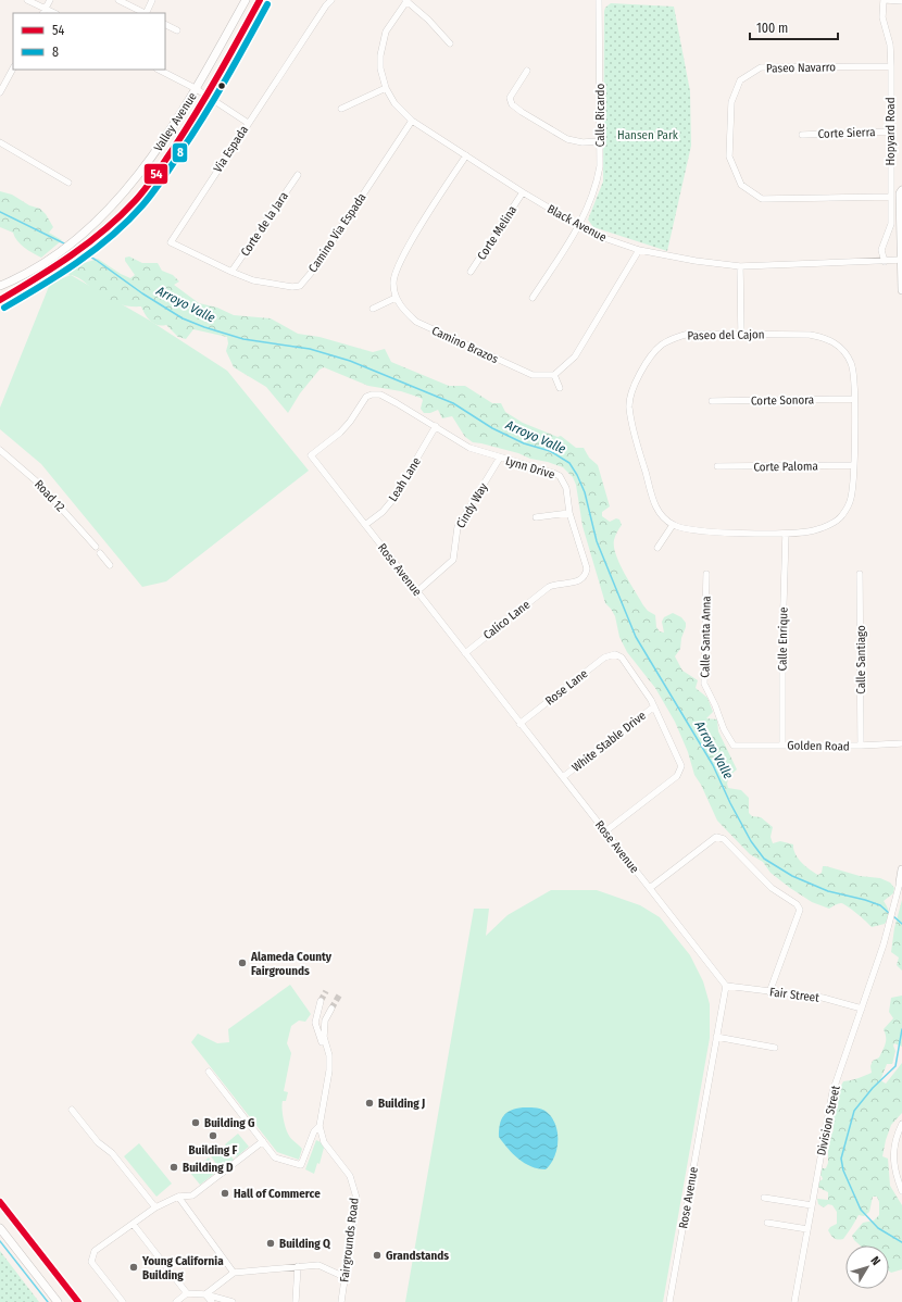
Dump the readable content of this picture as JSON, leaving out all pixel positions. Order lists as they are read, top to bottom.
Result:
{
  "streets": {
    "main road": ["Valley Avenue"],
    "street": [
      "Paseo Navarro",
      "Calle Ricardo",
      "Hopyard Road",
      "Corte Sierra",
      "Via Espada",
      "Black Avenue",
      "Corte de la Jara",
      "Camino Via Espada",
      "Corte Melina",
      "Paseo del Cajon",
      "Camino Brazos",
      "Corte Sonora",
      "Corte Paloma",
      "Lynn Drive",
      "Leah Lane",
      "Road 12",
      "Cindy Way",
      "Rose Avenue",
      "Calico Lane",
      "Calle Santa Anna",
      "Calle Enrique",
      "Calle Santiago",
      "Rose Lane",
      "White Stable Drive",
      "Golden Road",
      "Fair Street",
      "Division Street",
      "Fairgrounds Road"
    ]
  },
  "crossings": [
    ["Paseo Navarro", "Hopyard Road"],
    ["Calle Ricardo", "Black Avenue"],
    ["Hopyard Road", "Corte Sierra"],
    ["Hopyard Road", "Black Avenue"],
    ["Via Espada", "Corte de la Jara"],
    ["Via Espada", "Camino Via Espada"],
    ["Black Avenue", "Camino Via Espada"],
    ["Black Avenue", "Corte Melina"],
    ["Corte de la Jara", "Camino Via Espada"],
    ["Paseo del Cajon", "Corte Sonora"],
    ["Paseo del Cajon", "Corte Paloma"],
    ["Paseo del Cajon", "Calle Enrique"],
    ["Lynn Drive", "Leah Lane"],
    ["Lynn Drive", "Cindy Way"],
    ["Lynn Drive", "Rose Avenue"],
    ["Lynn Drive", "Calico Lane"],
    ["Leah Lane", "Rose Avenue"],
    ["Cindy Way", "Rose Avenue"],
    ["Rose Avenue", "Calico Lane"],
    ["Rose Avenue", "Rose Lane"],
    ["Rose Avenue", "White Stable Drive"],
    ["Rose Avenue", "Fair Street"],
    ["Calle Santa Anna", "Golden Road"],
    ["Calle Enrique", "Golden Road"],
    ["Calle Santiago", "Golden Road"],
    ["Rose Lane", "White Stable Drive"],
    ["Fair Street", "Division Street"]
  ],
  "water": ["Arroyo Valle"],
  "parks": ["Hansen Park"],
  "places": [
    "Alameda County Fairgrounds",
    "Building J",
    "Building G",
    "Building F",
    "Building D",
    "Hall of Commerce",
    "Building Q",
    "Grandstands",
    "Young California Building"
  ],
  "lines": ["transit line 54", "transit line 8"],
  "legend": ["54", "8"],
  "scale_bar": "100 m",
  "north": "top right"
}
